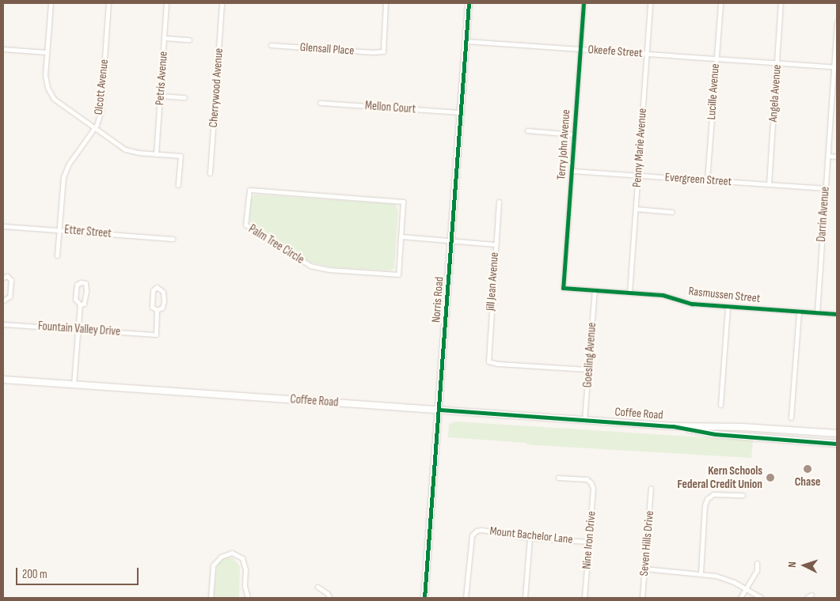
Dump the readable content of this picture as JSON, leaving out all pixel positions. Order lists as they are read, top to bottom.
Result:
{
  "streets": {
    "main road": ["Norris Road", "Coffee Road"],
    "street": [
      "Glensall Place",
      "Okeefe Street",
      "Petris Avenue",
      "Olcott Avenue",
      "Cherrywood Avenue",
      "Lucille Avenue",
      "Angela Avenue",
      "Mellon Court",
      "Terry John Avenue",
      "Penny Marie Avenue",
      "Evergreen Street",
      "Darrin Avenue",
      "Etter Street",
      "Palm Tree Circle",
      "Jill Jean Avenue",
      "Rasmussen Street",
      "Fountain Valley Drive",
      "Goesling Avenue",
      "Mount Bachelor Lane",
      "Nine Iron Drive",
      "Seven Hills Drive"
    ]
  },
  "crossings": [
    ["Okeefe Street", "Lucille Avenue"],
    ["Okeefe Street", "Angela Avenue"],
    ["Okeefe Street", "Terry John Avenue"],
    ["Okeefe Street", "Penny Marie Avenue"],
    ["Okeefe Street", "Norris Road"],
    ["Olcott Avenue", "Etter Street"],
    ["Lucille Avenue", "Evergreen Street"],
    ["Angela Avenue", "Evergreen Street"],
    ["Mellon Court", "Norris Road"],
    ["Terry John Avenue", "Evergreen Street"],
    ["Terry John Avenue", "Rasmussen Street"],
    ["Penny Marie Avenue", "Evergreen Street"],
    ["Penny Marie Avenue", "Rasmussen Street"],
    ["Evergreen Street", "Darrin Avenue"],
    ["Darrin Avenue", "Rasmussen Street"],
    ["Jill Jean Avenue", "Goesling Avenue"],
    ["Rasmussen Street", "Goesling Avenue"],
    ["Norris Road", "Coffee Road"],
    ["Goesling Avenue", "Coffee Road"],
    ["Mount Bachelor Lane", "Nine Iron Drive"]
  ],
  "places": ["Chase", "Kern Schools Federal Credit Union"],
  "scale_bar": "200 m",
  "north": "left"
}
